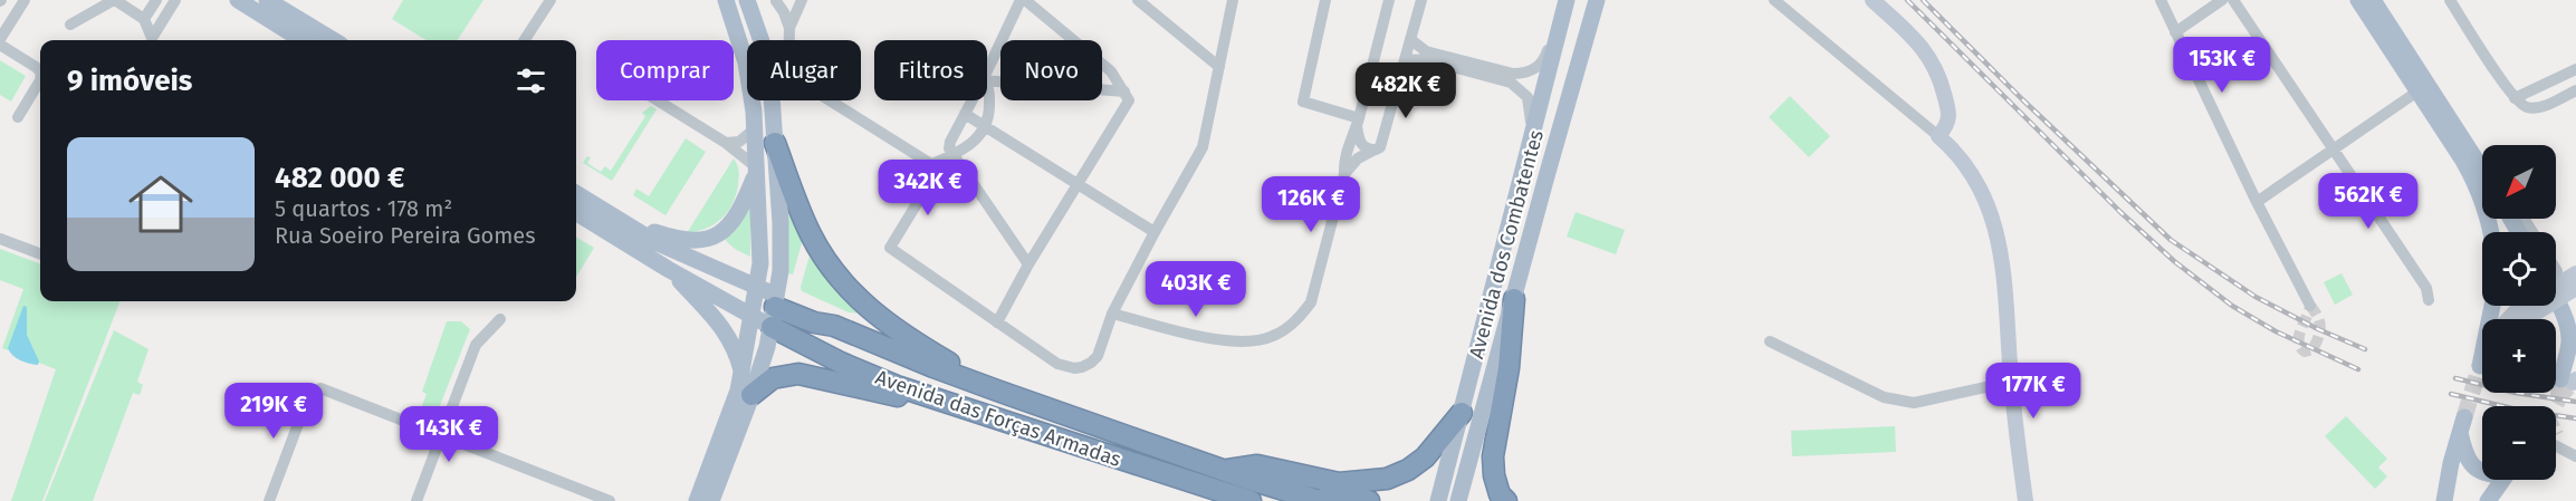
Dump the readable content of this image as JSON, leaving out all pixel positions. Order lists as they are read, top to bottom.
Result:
{
  "streets": {
    "highway": ["Avenida das Forças Armadas"],
    "main road": ["Avenida dos Combatentes"]
  },
  "north": "bottom left",
  "page": {
    "price": [
      "153K €",
      "482K €",
      "342K €",
      "562K €",
      "126K €",
      "403K €",
      "177K €",
      "219K €",
      "143K €"
    ],
    "chip": [
      "Comprar",
      "Alugar",
      "Filtros",
      "Novo"
    ],
    "heading": "9 imóveis",
    "list": [
      {
        "name": "482 000 €",
        "note": "5 quartos · 178 m² · Rua Soeiro Pereira Gomes"
      }
    ],
    "map_buttons": ["+", "−"]
  }
}
